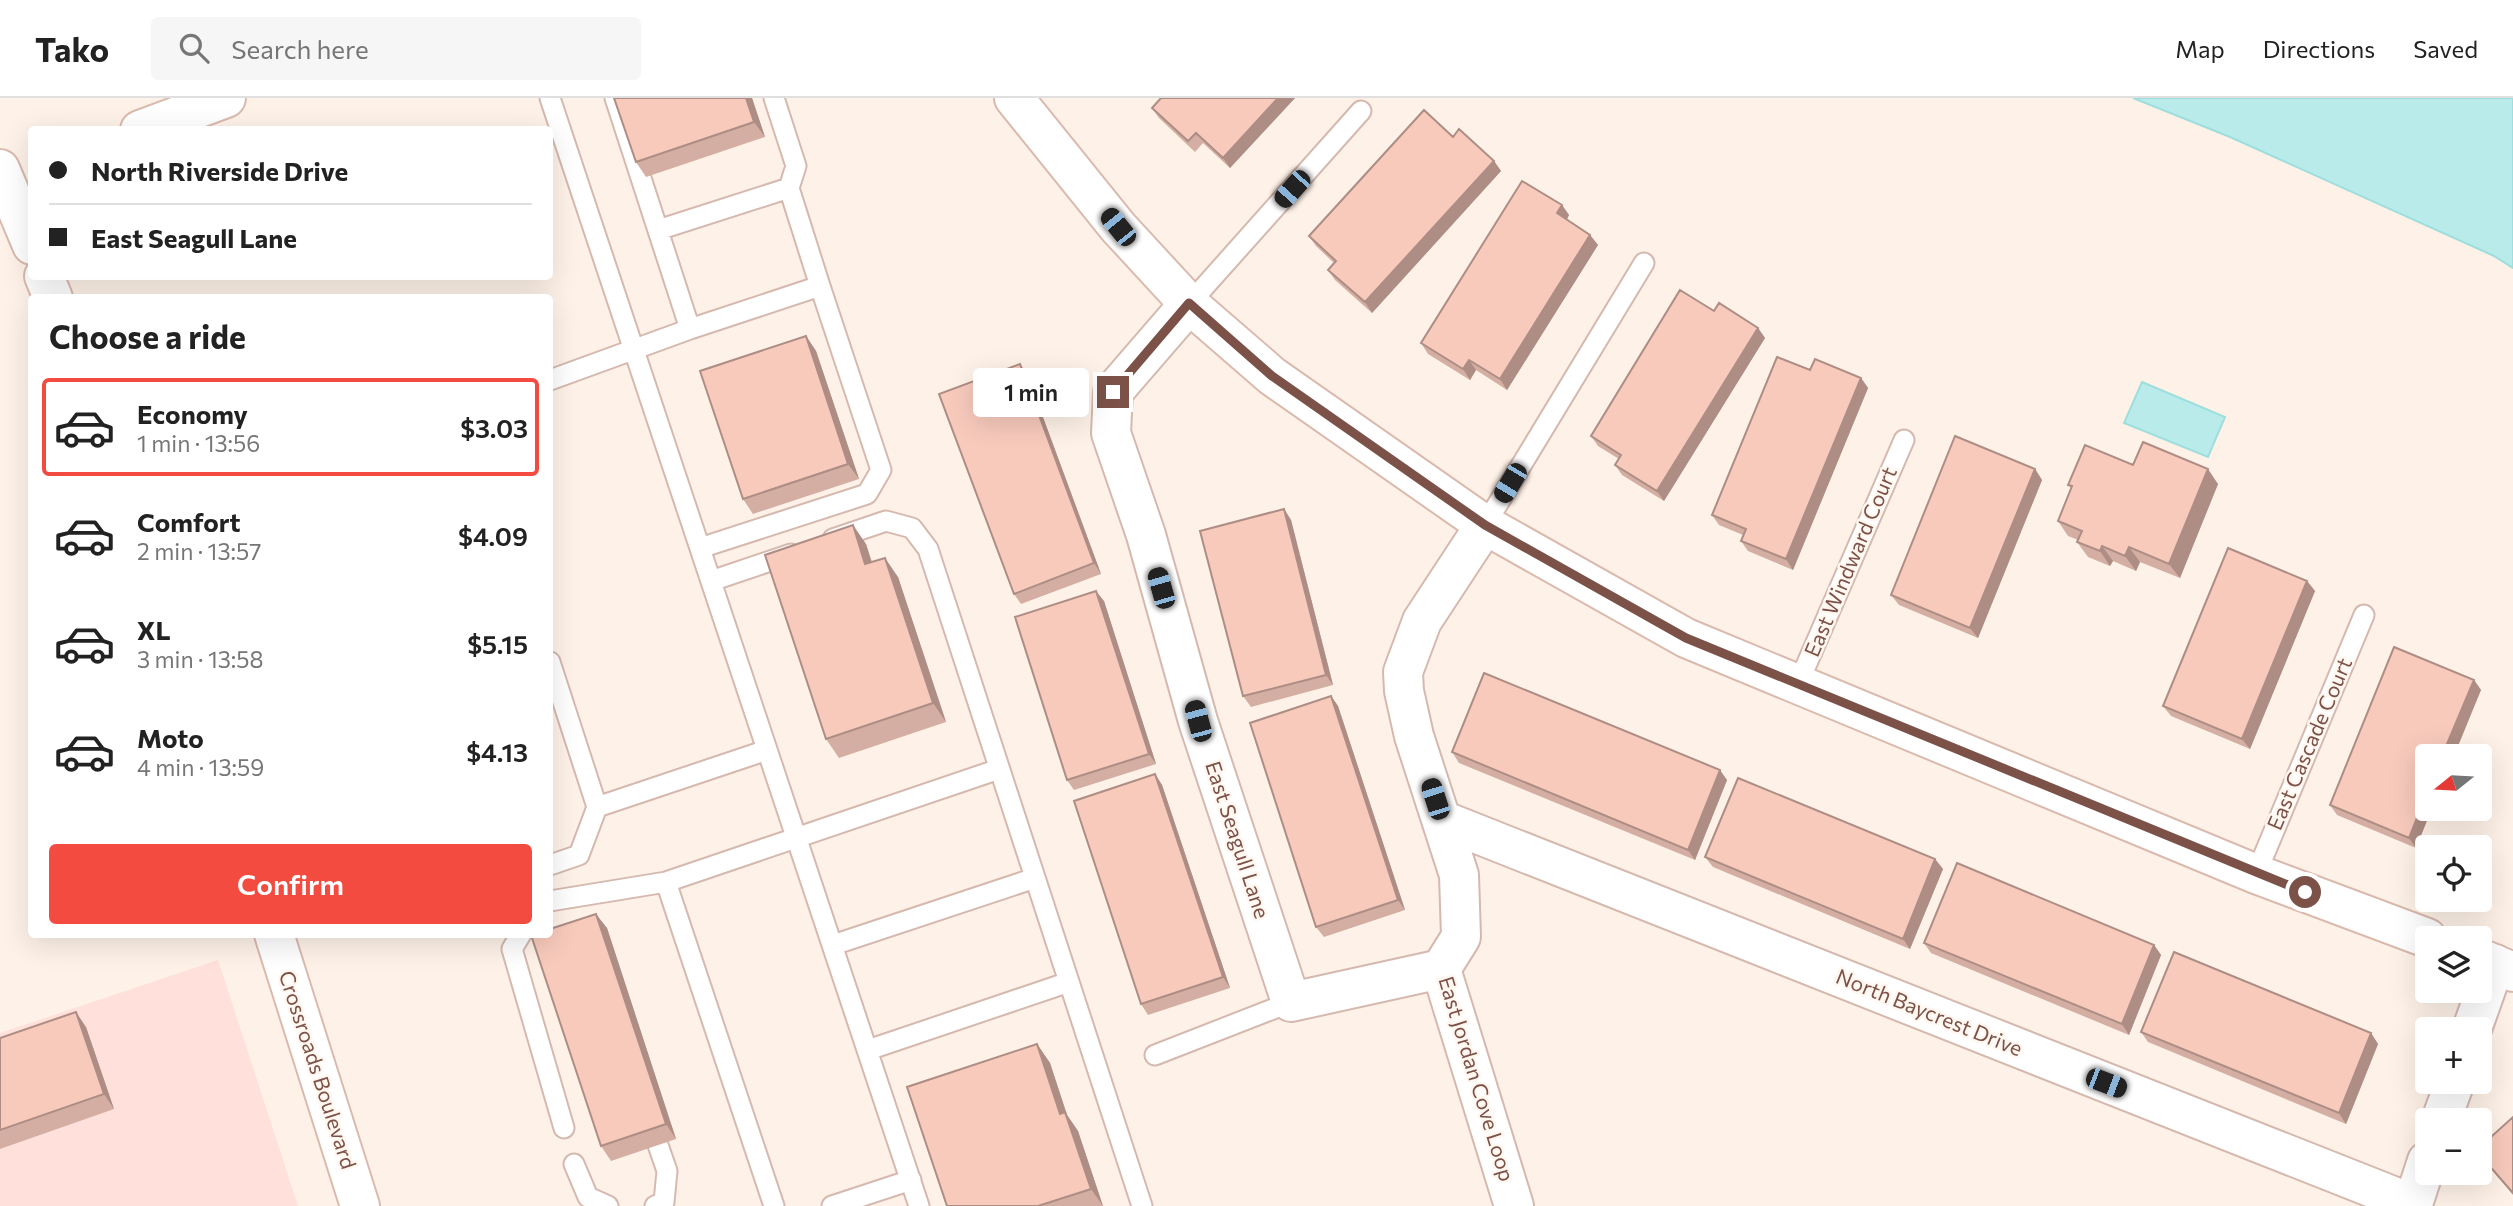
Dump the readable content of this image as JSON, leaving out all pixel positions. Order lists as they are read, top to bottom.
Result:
{
  "streets": {
    "street": [
      "East Seagull Lane",
      "North Baycrest Drive",
      "Crossroads Boulevard",
      "East Jordan Cove Loop"
    ],
    "lane": ["East Windward Court", "East Cascade Court"]
  },
  "crossings": [
    ["North Baycrest Drive", "East Jordan Cove Loop"]
  ],
  "north": "left",
  "page": {
    "header": "Tako",
    "search": "Search here",
    "nav": ["Map", "Directions", "Saved"],
    "banner": ["North Riverside Drive", "East Seagull Lane"],
    "heading": "Choose a ride",
    "bubble": "1 min",
    "list": [
      {
        "name": "Economy",
        "note": "1 min · 13:56",
        "value": "$3.03"
      },
      {
        "name": "Comfort",
        "note": "2 min · 13:57",
        "value": "$4.09"
      },
      {
        "name": "XL",
        "note": "3 min · 13:58",
        "value": "$5.15"
      },
      {
        "name": "Moto",
        "note": "4 min · 13:59",
        "value": "$4.13"
      }
    ],
    "map_buttons": ["+", "−"],
    "buttons": "Confirm"
  }
}
